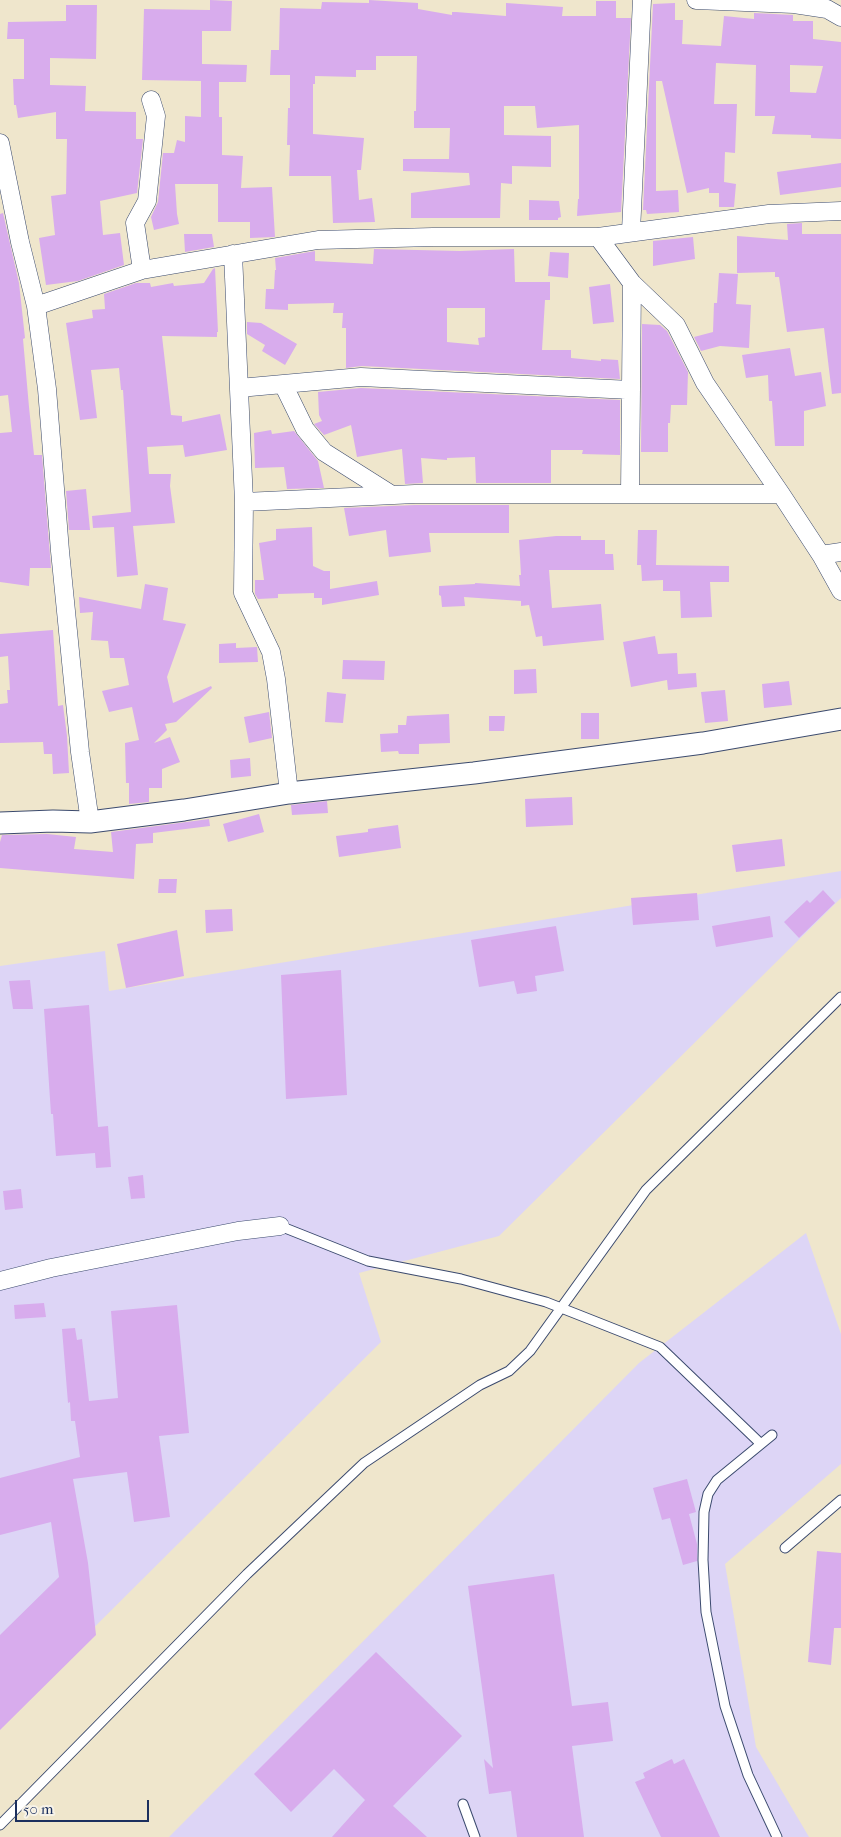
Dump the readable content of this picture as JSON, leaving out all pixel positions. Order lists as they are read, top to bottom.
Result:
{
  "scale_bar": "50 m"
}
